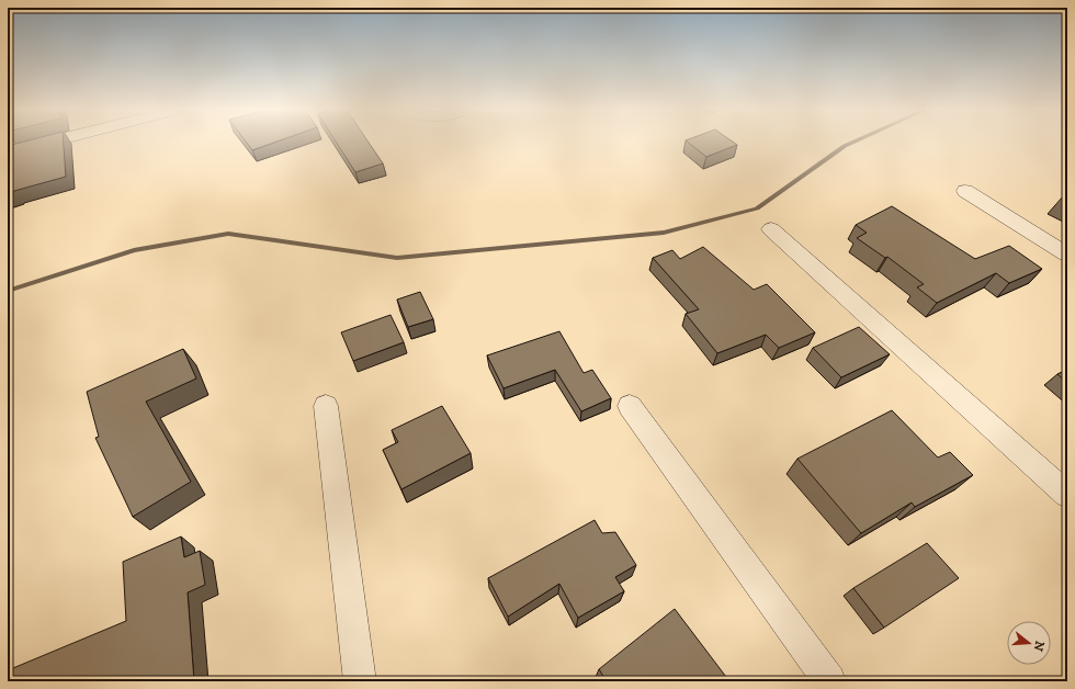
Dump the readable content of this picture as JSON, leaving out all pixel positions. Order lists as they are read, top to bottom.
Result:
{
  "north": "right"
}
